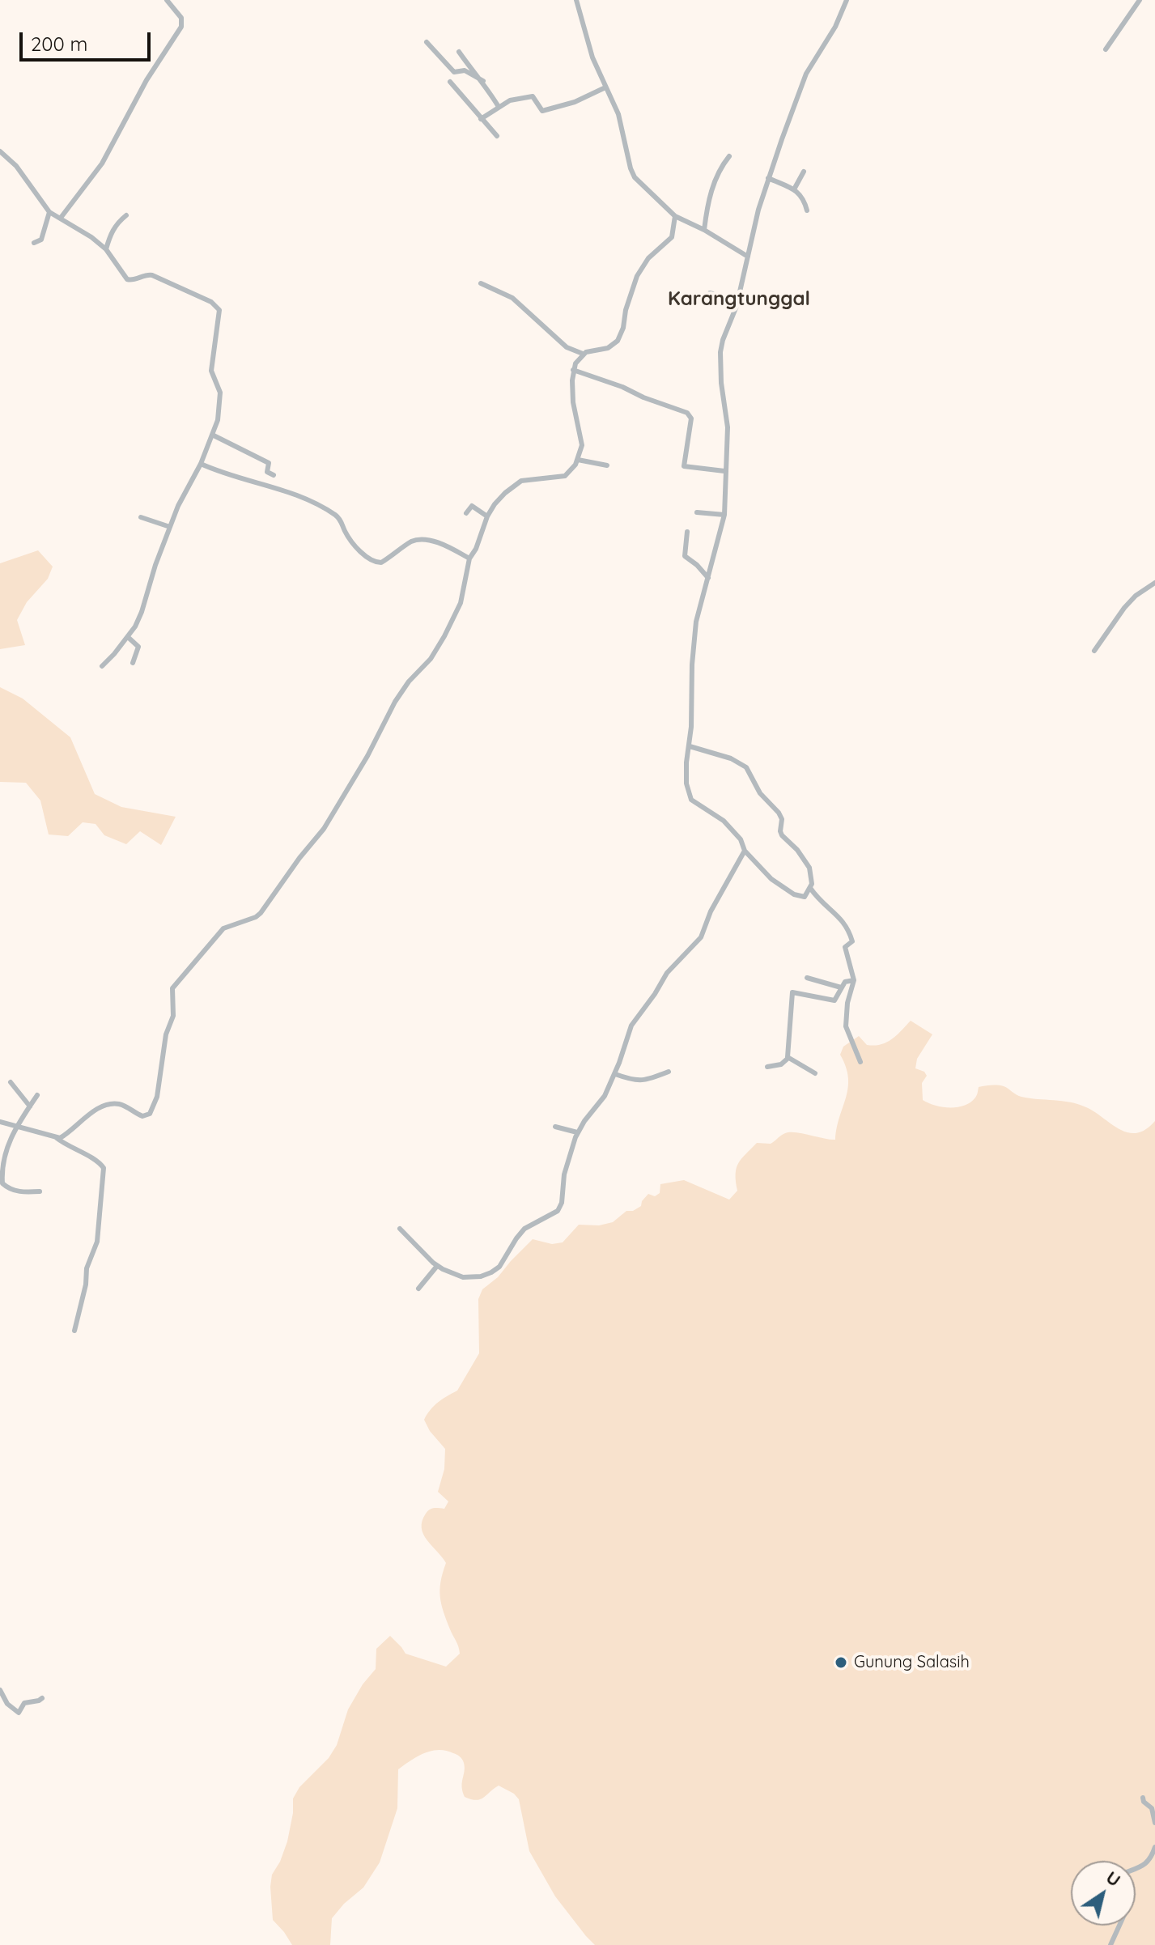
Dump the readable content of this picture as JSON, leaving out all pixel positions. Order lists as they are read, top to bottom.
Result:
{
  "districts": ["Karangtunggal"],
  "places": ["Gunung Salasih"],
  "scale_bar": "200 m",
  "north": "top right"
}
